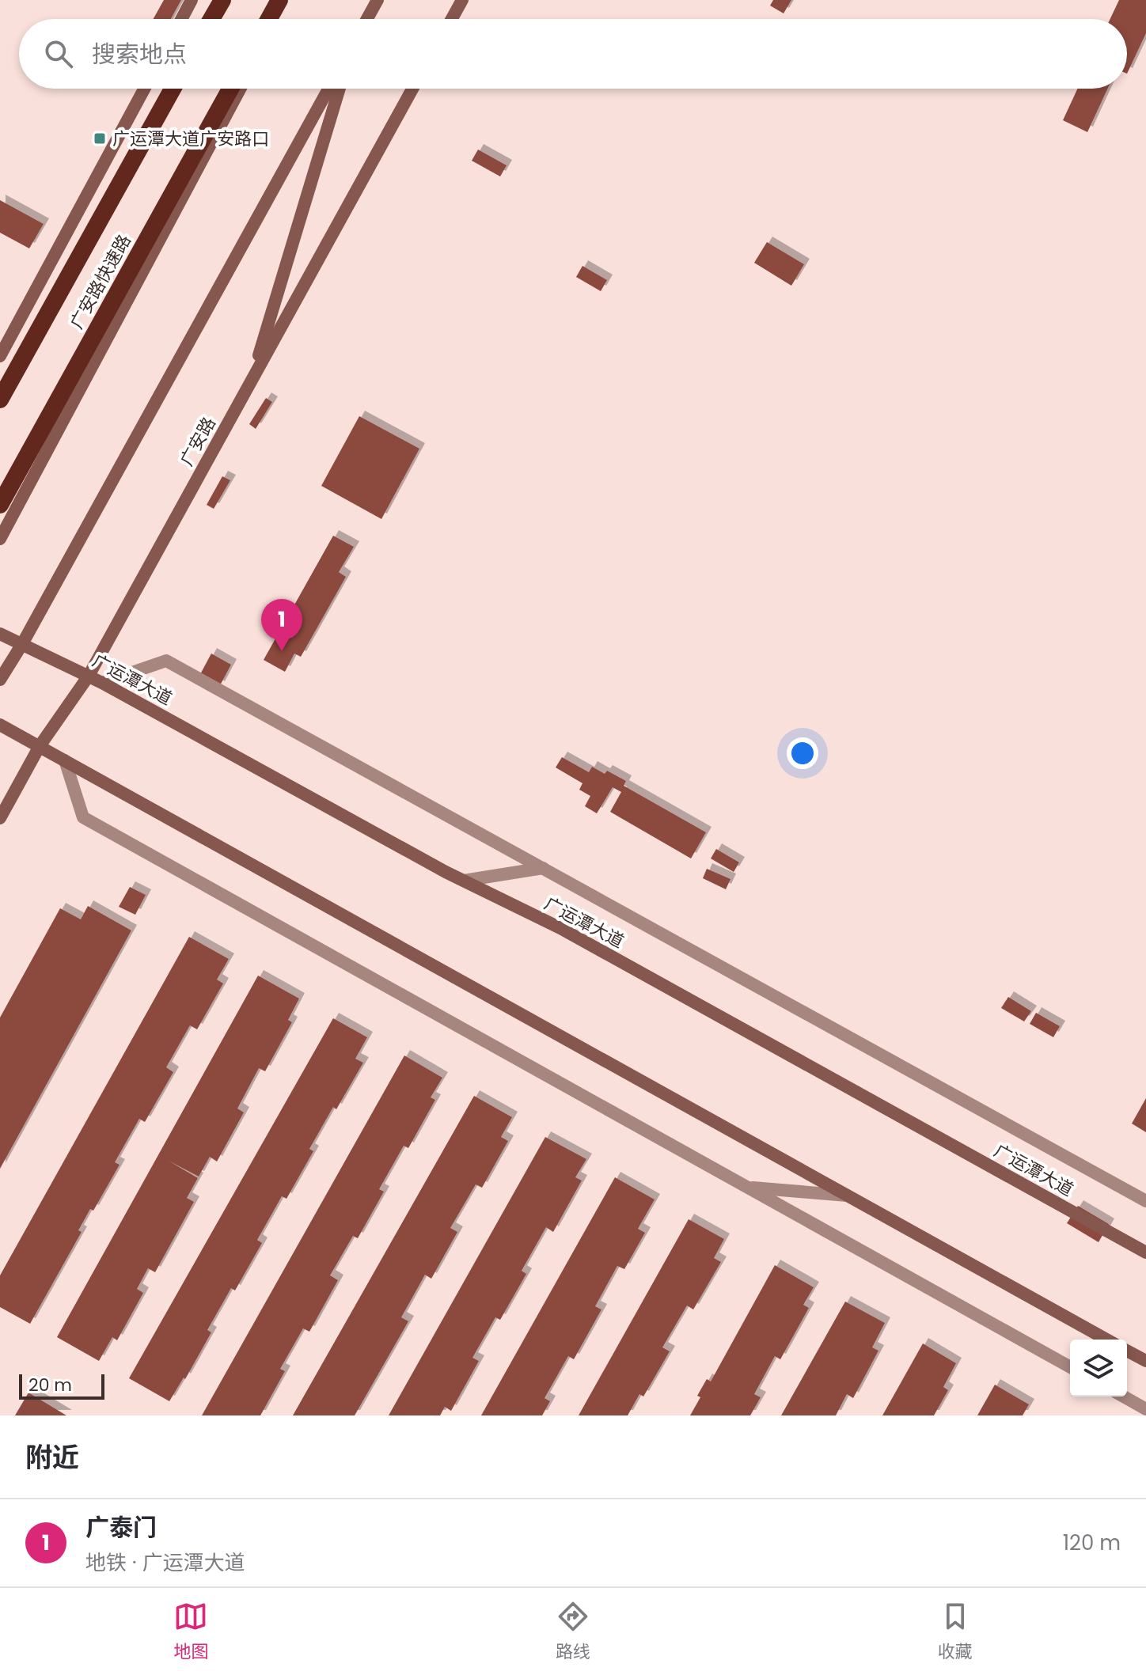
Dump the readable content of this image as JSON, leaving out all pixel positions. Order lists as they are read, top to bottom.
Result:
{
  "streets": {
    "highway": ["广安路快速路"],
    "main road": ["广安路", "广运潭大道"]
  },
  "crossings": [
    ["广安路", "广运潭大道"]
  ],
  "places": {
    "transit": ["广运潭大道广安路口"]
  },
  "scale_bar": "20 m",
  "page": {
    "search": "搜索地点",
    "pins": "1",
    "scale": "20 m",
    "heading": "附近",
    "list": [
      {
        "mark": "1",
        "name": "广泰门",
        "note": "地铁 · 广运潭大道",
        "value": "120 m"
      }
    ],
    "nav": ["地图", "路线", "收藏"]
  }
}
